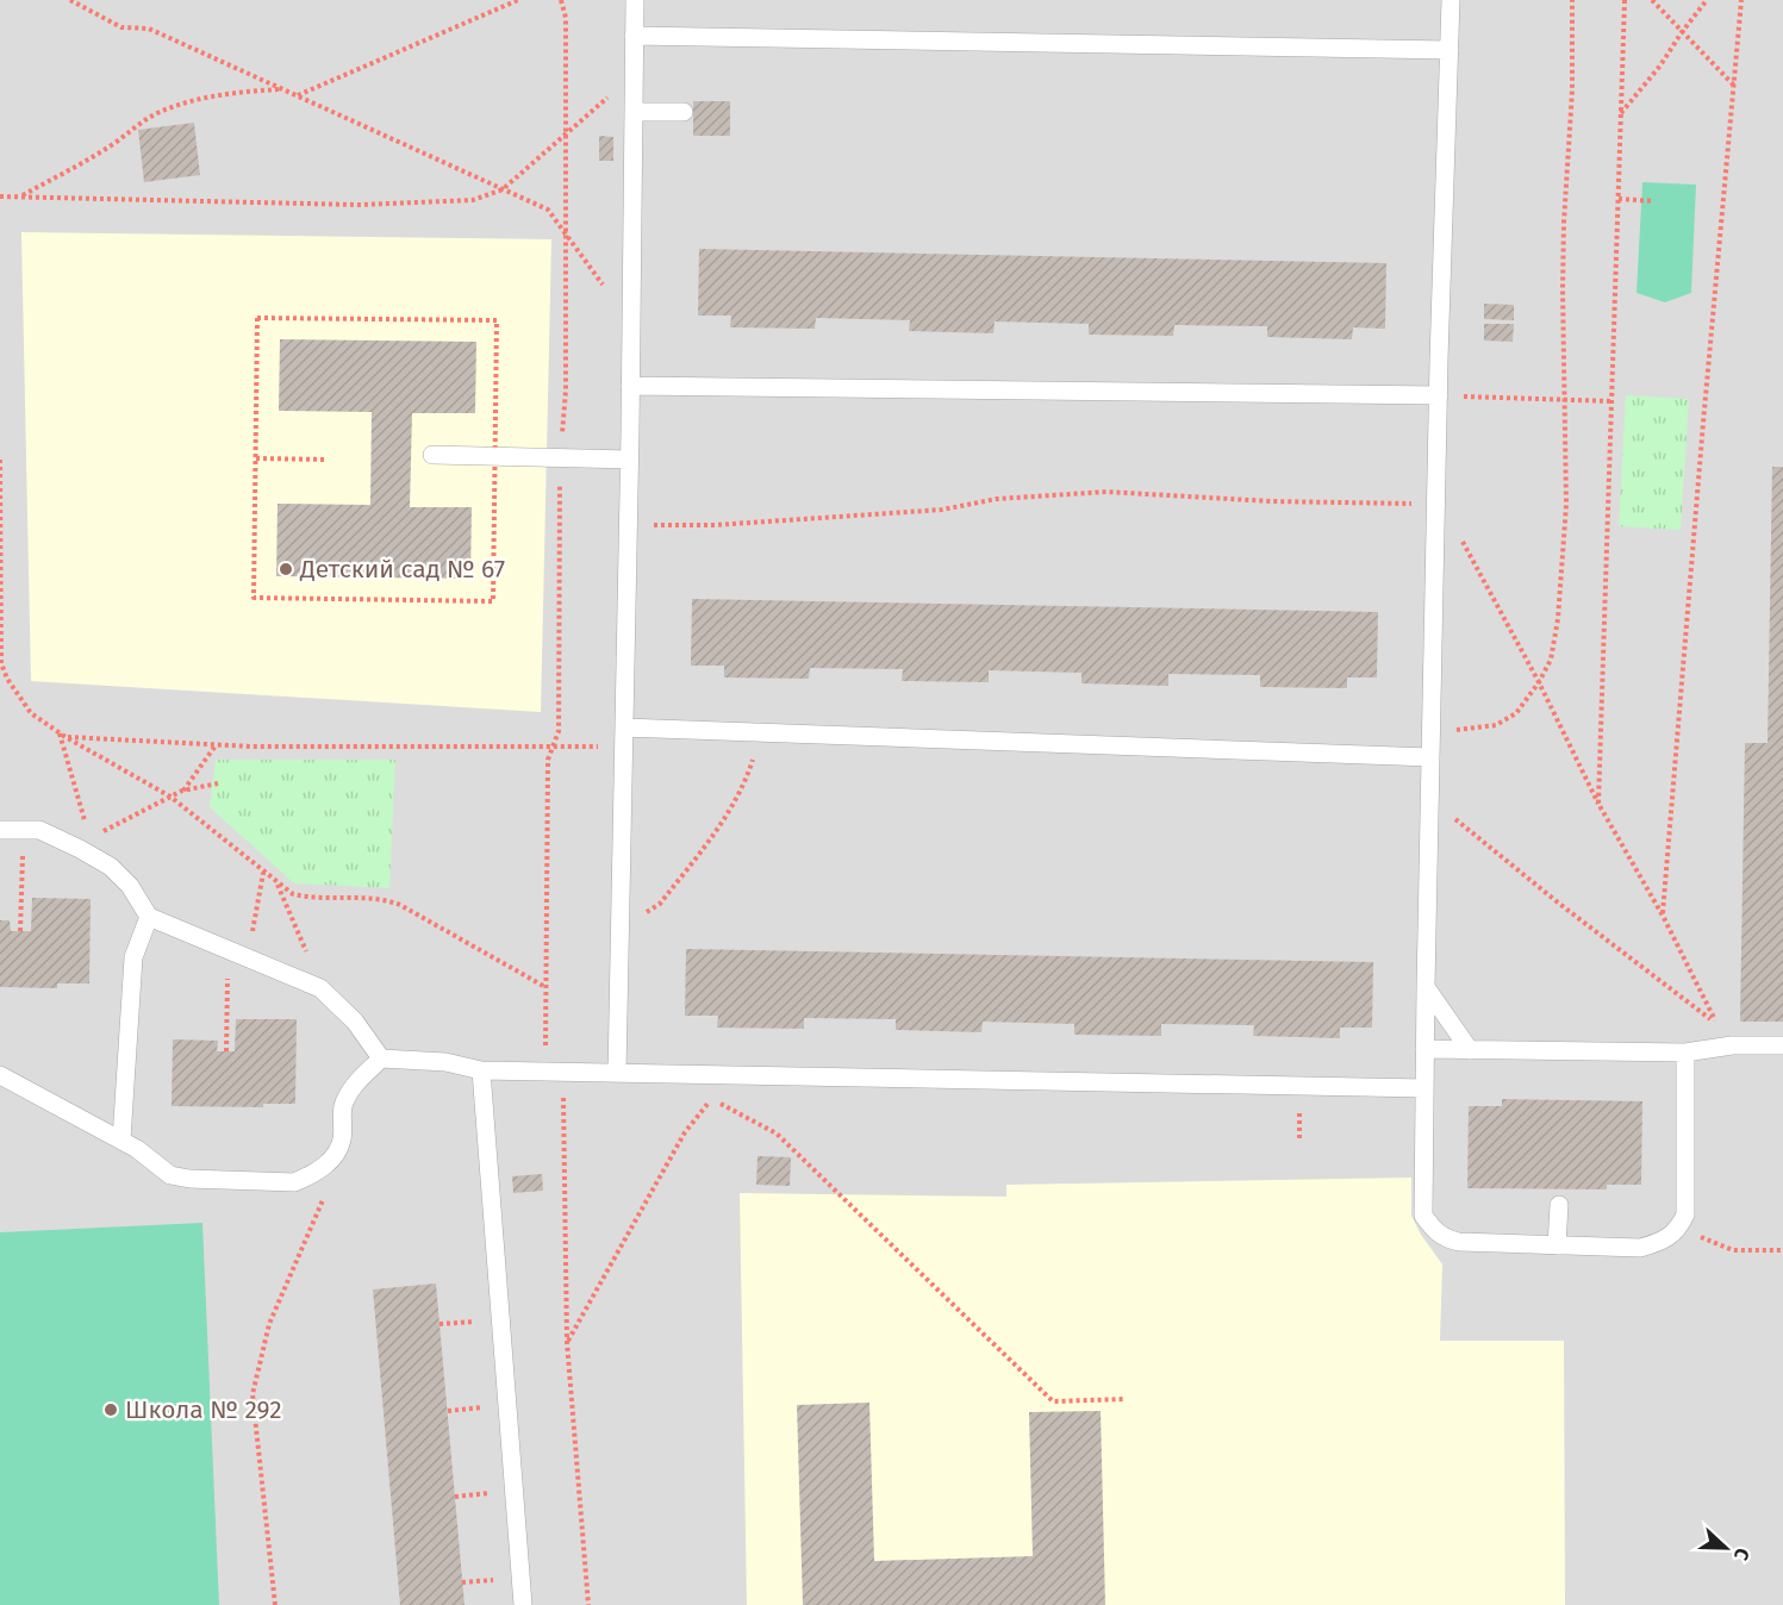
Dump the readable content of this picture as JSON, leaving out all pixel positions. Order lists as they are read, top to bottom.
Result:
{
  "places": ["Детский сад № 67", "Школа № 292"],
  "north": "right"
}
